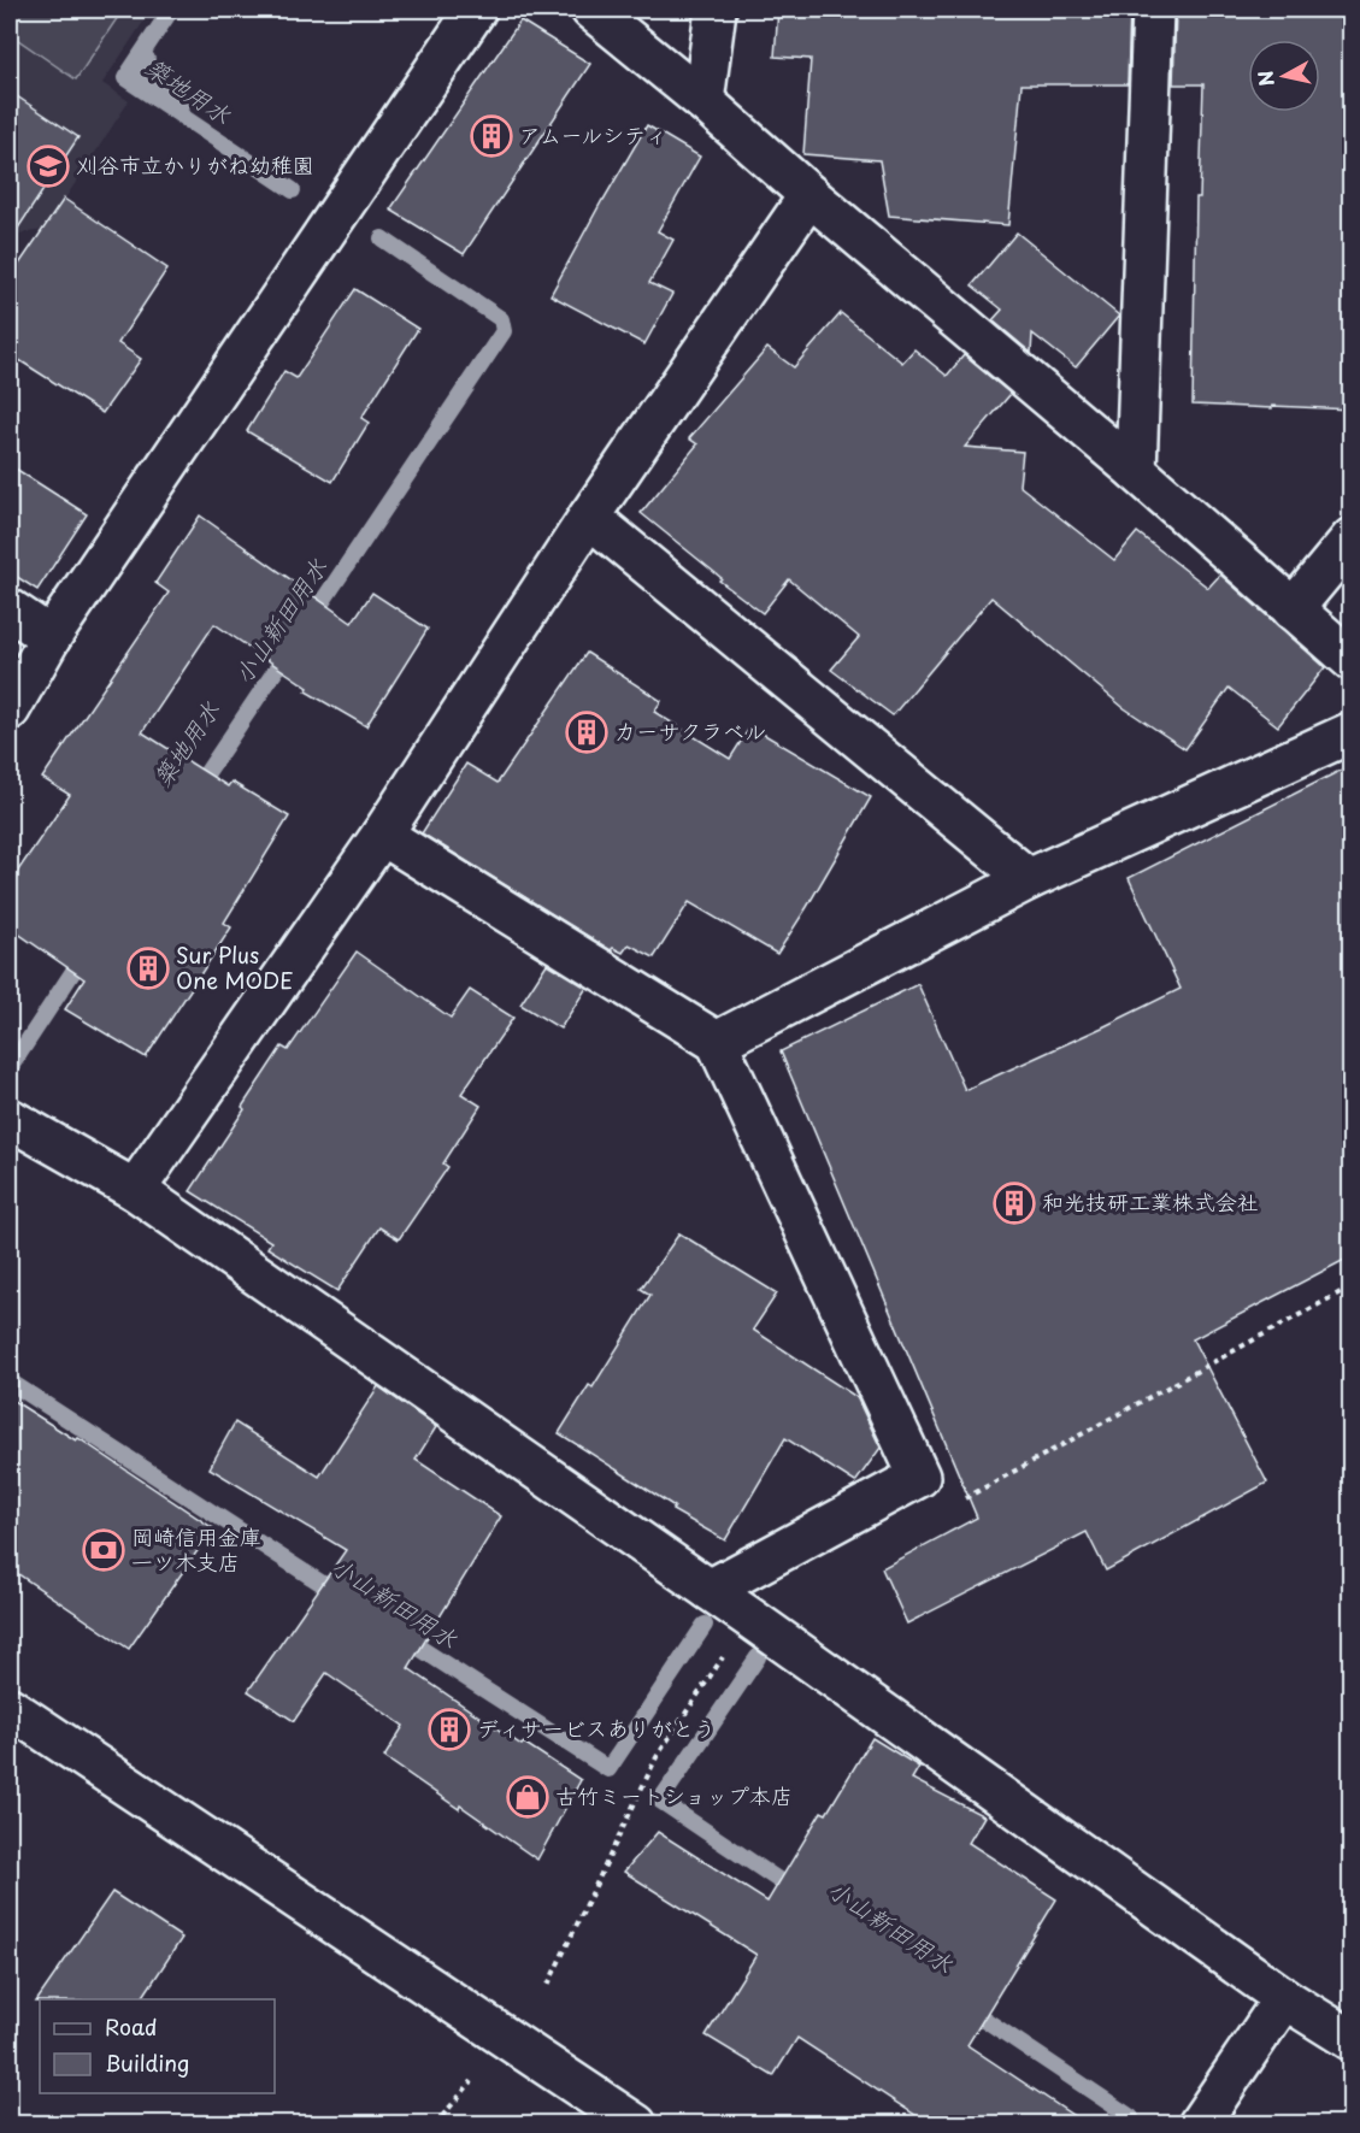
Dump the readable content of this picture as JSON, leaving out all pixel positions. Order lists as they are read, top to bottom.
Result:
{
  "water": ["築地用水", "小山新田用水"],
  "places": {
    "building": [
      "アムールシティ",
      "カーサクラベル",
      "Sur Plus One MODE",
      "和光技研工業株式会社",
      "ディサービスありがとう"
    ],
    "school or university": ["刈谷市立かりがね幼稚園"],
    "bank": ["岡崎信用金庫 一ツ木支店"],
    "shop": ["古竹ミートショップ本店"]
  },
  "legend": ["Road", "Building"],
  "north": "left"
}
